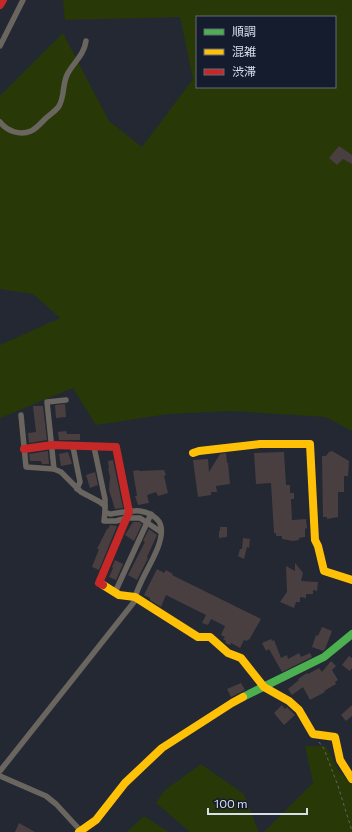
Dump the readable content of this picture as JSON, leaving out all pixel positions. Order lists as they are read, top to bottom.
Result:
{
  "legend": ["順調", "混雑", "渋滞"],
  "scale_bar": "100 m"
}
